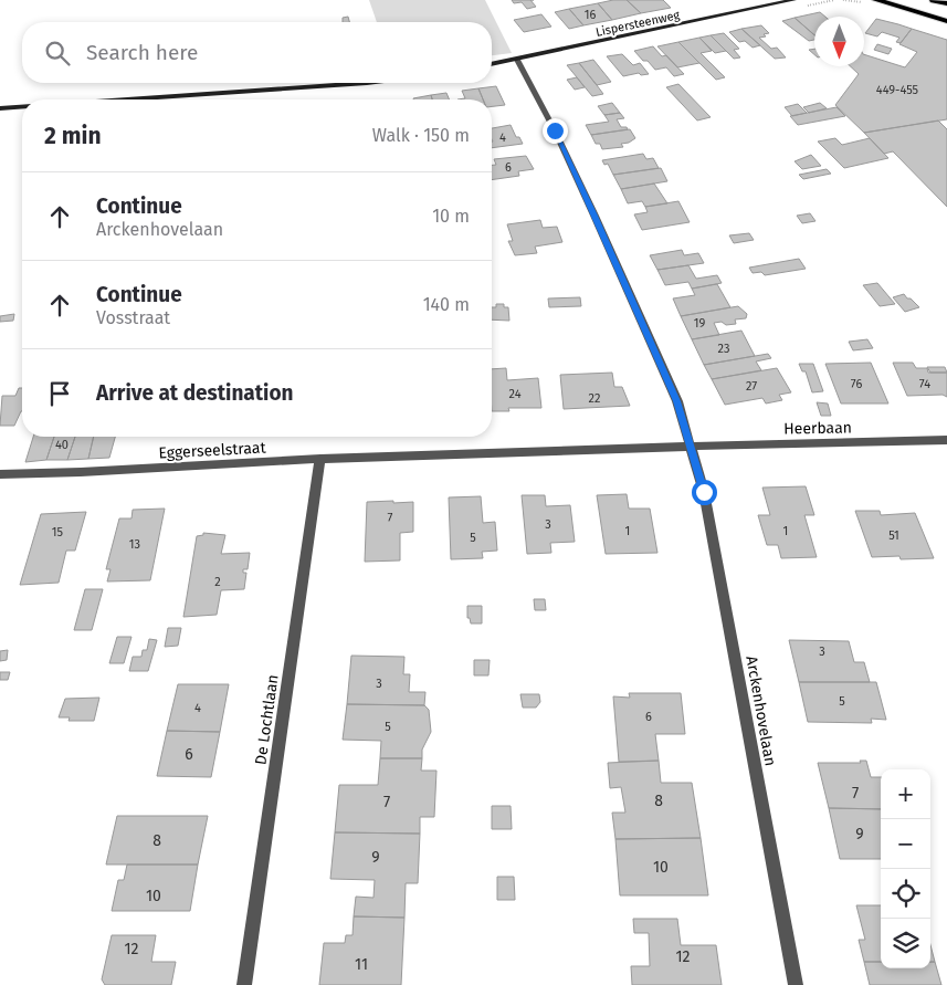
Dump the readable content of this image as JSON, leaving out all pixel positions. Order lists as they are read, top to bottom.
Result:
{
  "streets": {
    "street": [
      "Lispersteenweg",
      "Heerbaan",
      "Eggerseelstraat",
      "Arckenhovelaan",
      "De Lochtlaan"
    ]
  },
  "crossings": [
    ["Lispersteenweg", "Arckenhovelaan"],
    ["Heerbaan", "Eggerseelstraat"],
    ["Heerbaan", "Arckenhovelaan"],
    ["Eggerseelstraat", "Arckenhovelaan"],
    ["Eggerseelstraat", "De Lochtlaan"]
  ],
  "house_numbers": [
    "16",
    "449-455",
    "4",
    "6",
    "19",
    "23",
    "76",
    "74",
    "27",
    "24",
    "22",
    "40",
    "7",
    "3",
    "1",
    "1",
    "15",
    "51",
    "5",
    "13",
    "2",
    "3",
    "3",
    "5",
    "4",
    "6",
    "5",
    "6",
    "7",
    "8",
    "7",
    "9",
    "8",
    "9",
    "10",
    "10",
    "12",
    "12",
    "11"
  ],
  "north": "bottom",
  "page": {
    "search": "Search here",
    "heading": ["2 min", "Walk · 150 m"],
    "list": [
      ["Continue", "Arckenhovelaan", "10 m"],
      ["Continue", "Vosstraat", "140 m"],
      "Arrive at destination"
    ],
    "map_buttons": ["+", "−"]
  }
}
